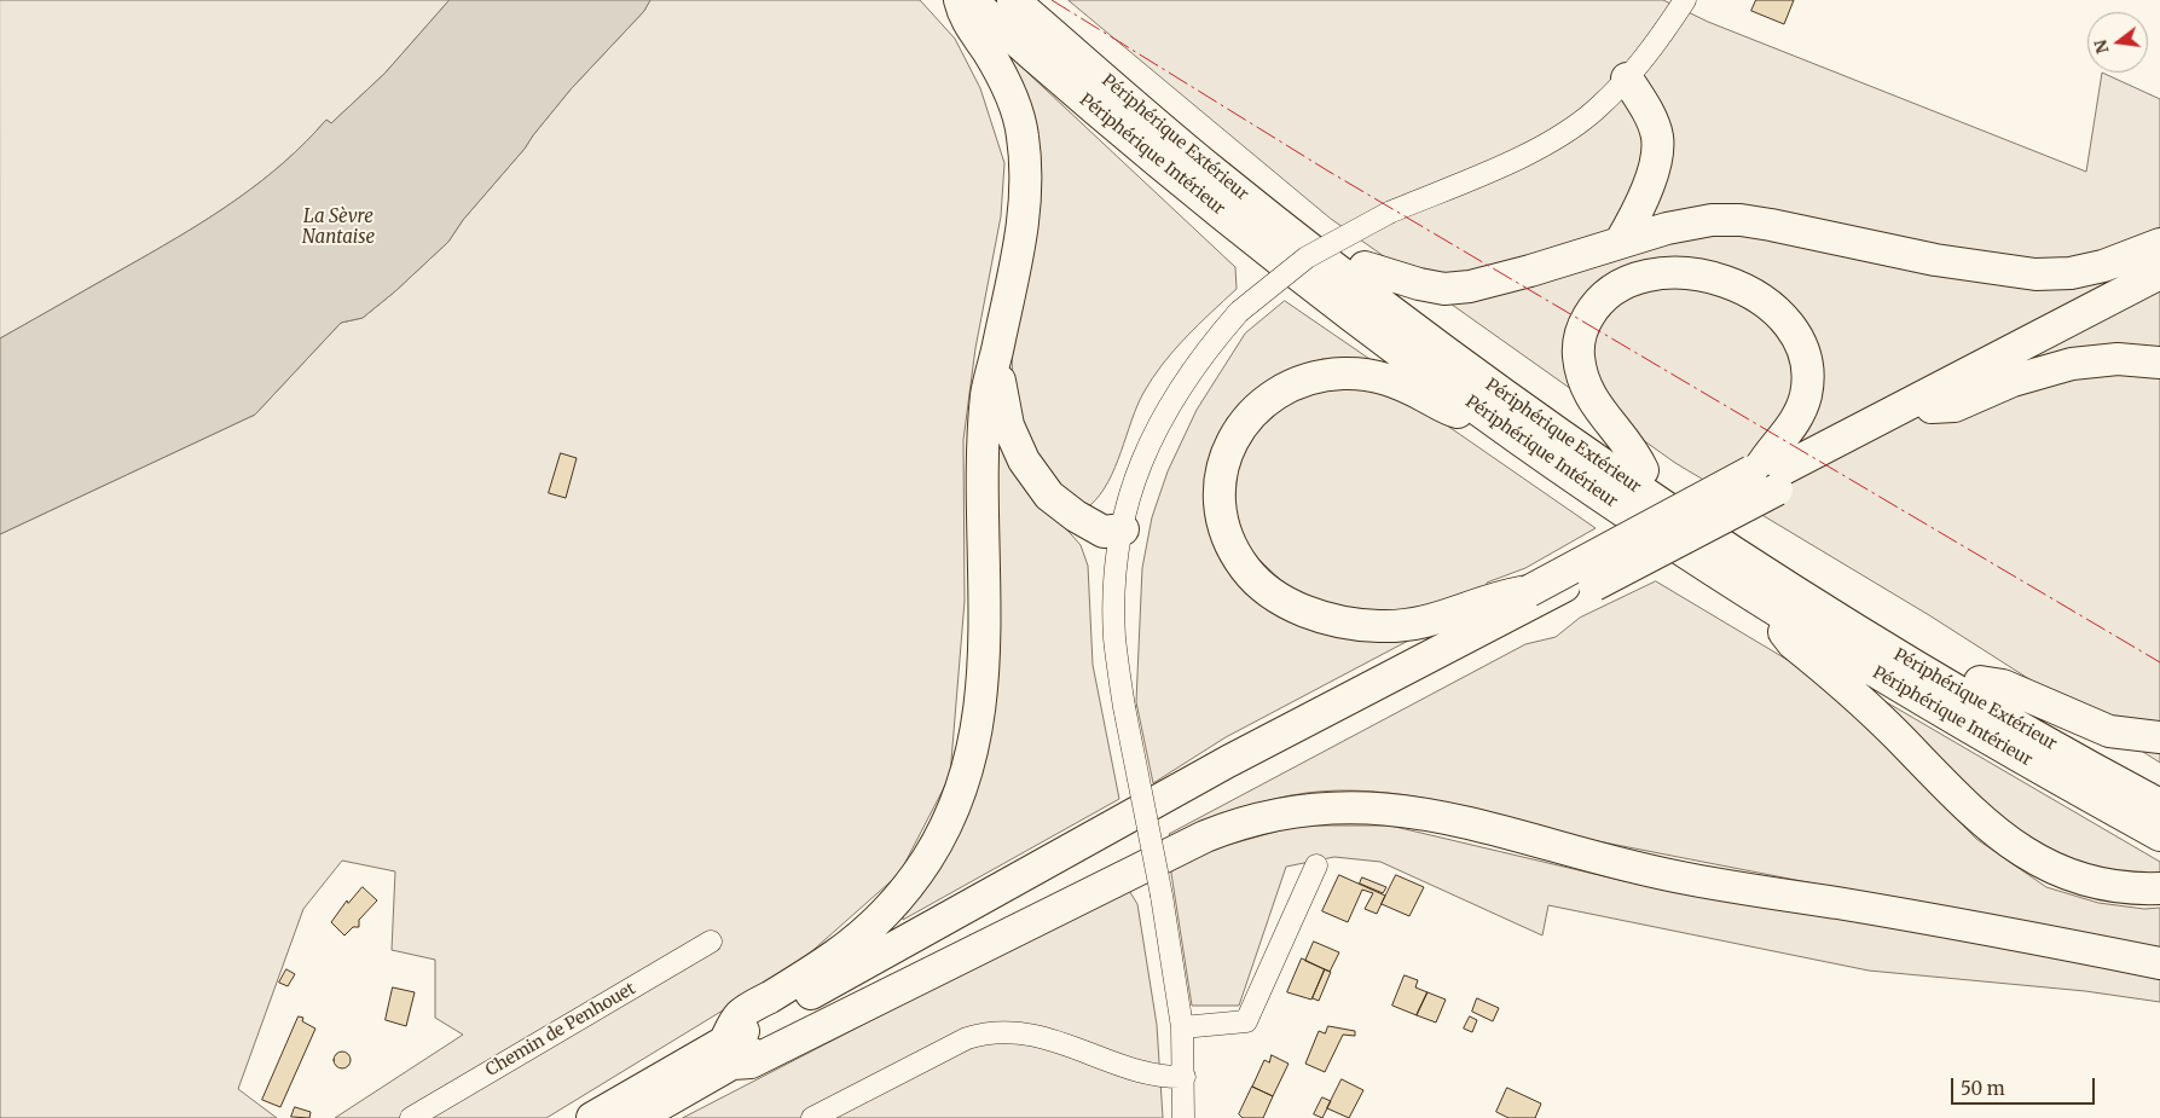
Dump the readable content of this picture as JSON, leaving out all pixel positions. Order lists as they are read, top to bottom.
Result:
{
  "streets": {
    "highway": ["Périphérique Extérieur", "Périphérique Intérieur"],
    "street": ["Chemin de Penhouet"]
  },
  "water": ["La Sèvre Nantaise"],
  "scale_bar": "50 m",
  "north": "left"
}
